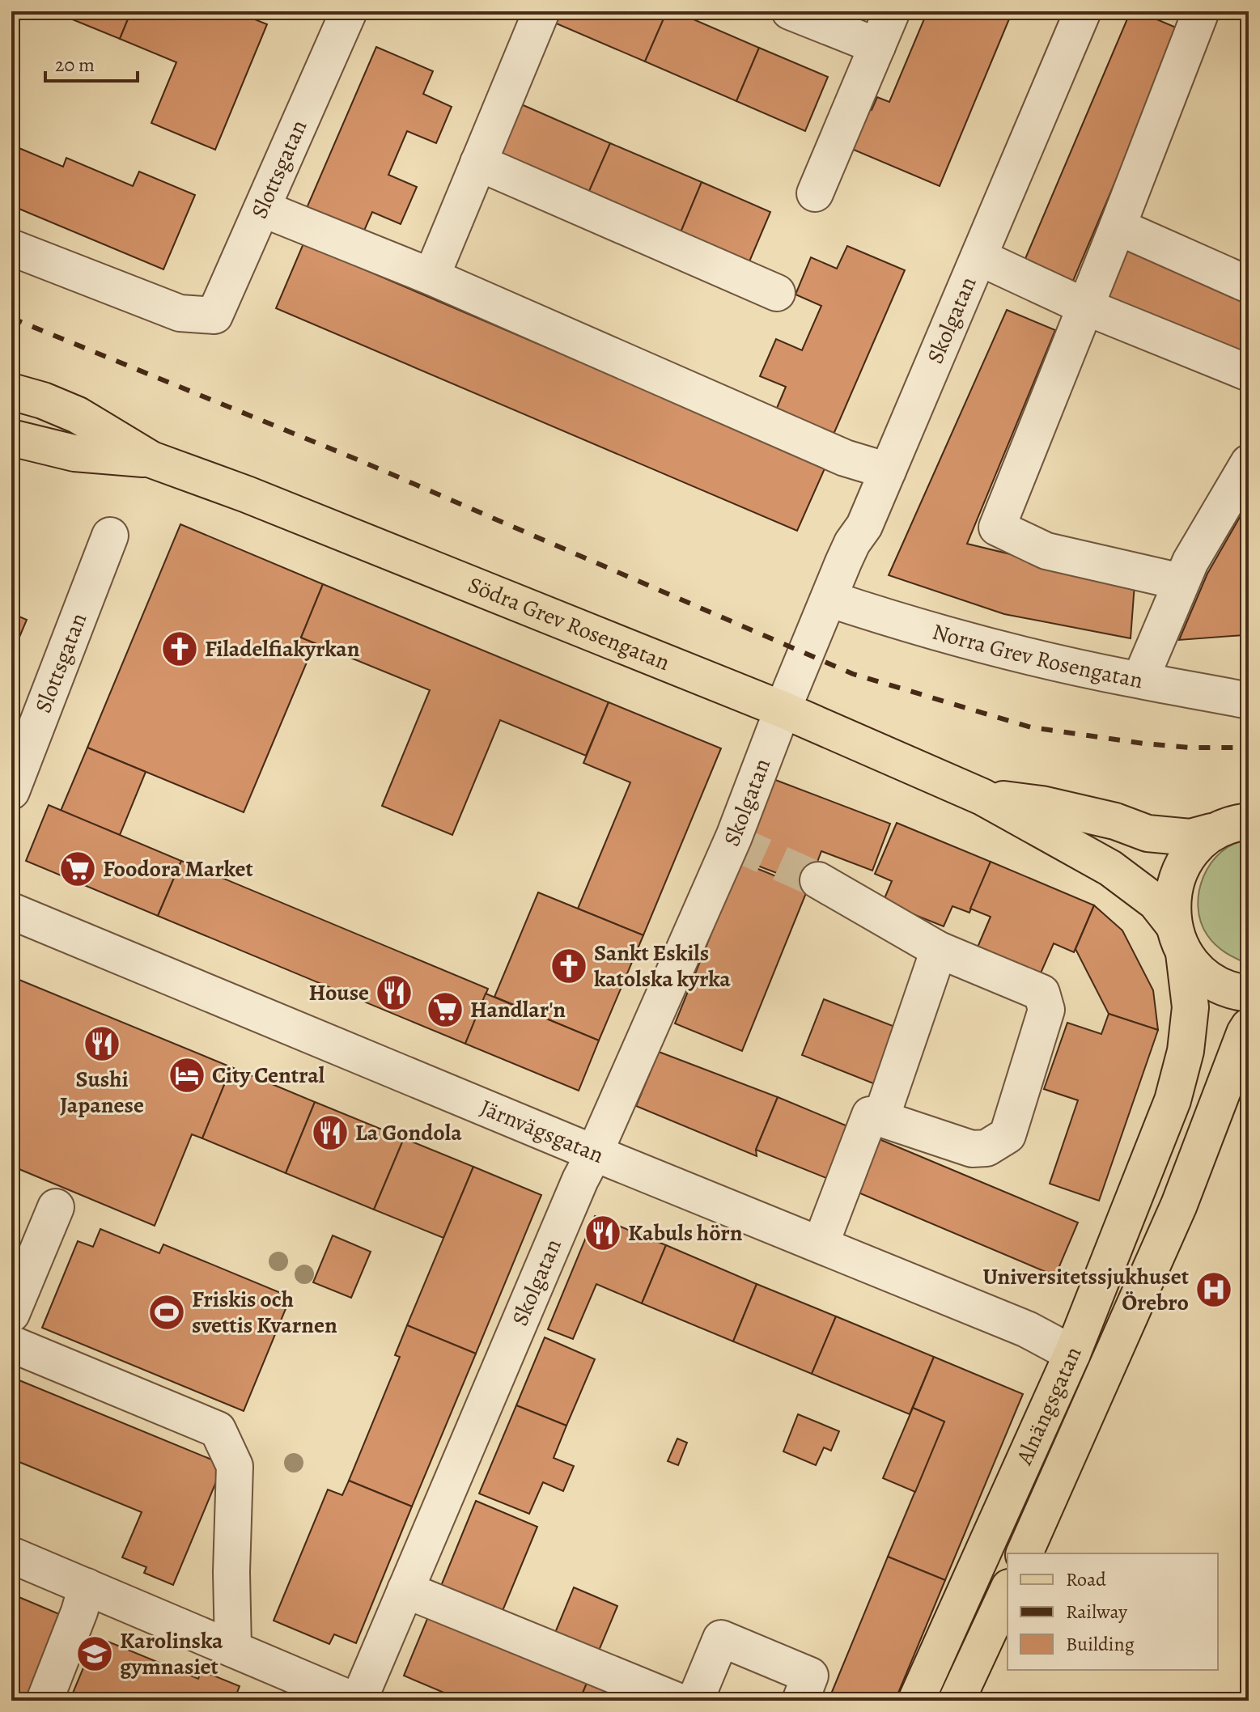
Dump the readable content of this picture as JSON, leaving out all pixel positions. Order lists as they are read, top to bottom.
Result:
{
  "streets": {
    "main road": ["Södra Grev Rosengatan", "Alnängsgatan"],
    "street": [
      "Slottsgatan",
      "Skolgatan",
      "Norra Grev Rosengatan",
      "Järnvägsgatan"
    ]
  },
  "crossings": [
    ["Skolgatan", "Södra Grev Rosengatan"],
    ["Skolgatan", "Norra Grev Rosengatan"],
    ["Skolgatan", "Järnvägsgatan"],
    ["Södra Grev Rosengatan", "Alnängsgatan"],
    ["Järnvägsgatan", "Alnängsgatan"]
  ],
  "places": {
    "church": ["Filadelfiakyrkan", "Sankt Eskils katolska kyrka"],
    "supermarket": ["Foodora Market", "Handlar'n"],
    "restaurant": [
      "House",
      "Sushi Japanese",
      "La Gondola",
      "Kabuls hörn"
    ],
    "hotel": ["City Central"],
    "hospital": ["Universitetssjukhuset Örebro"],
    "sports": ["Friskis och svettis Kvarnen"],
    "school or university": ["Karolinska gymnasiet"]
  },
  "legend": ["Road", "Railway", "Building"],
  "scale_bar": "20 m"
}
